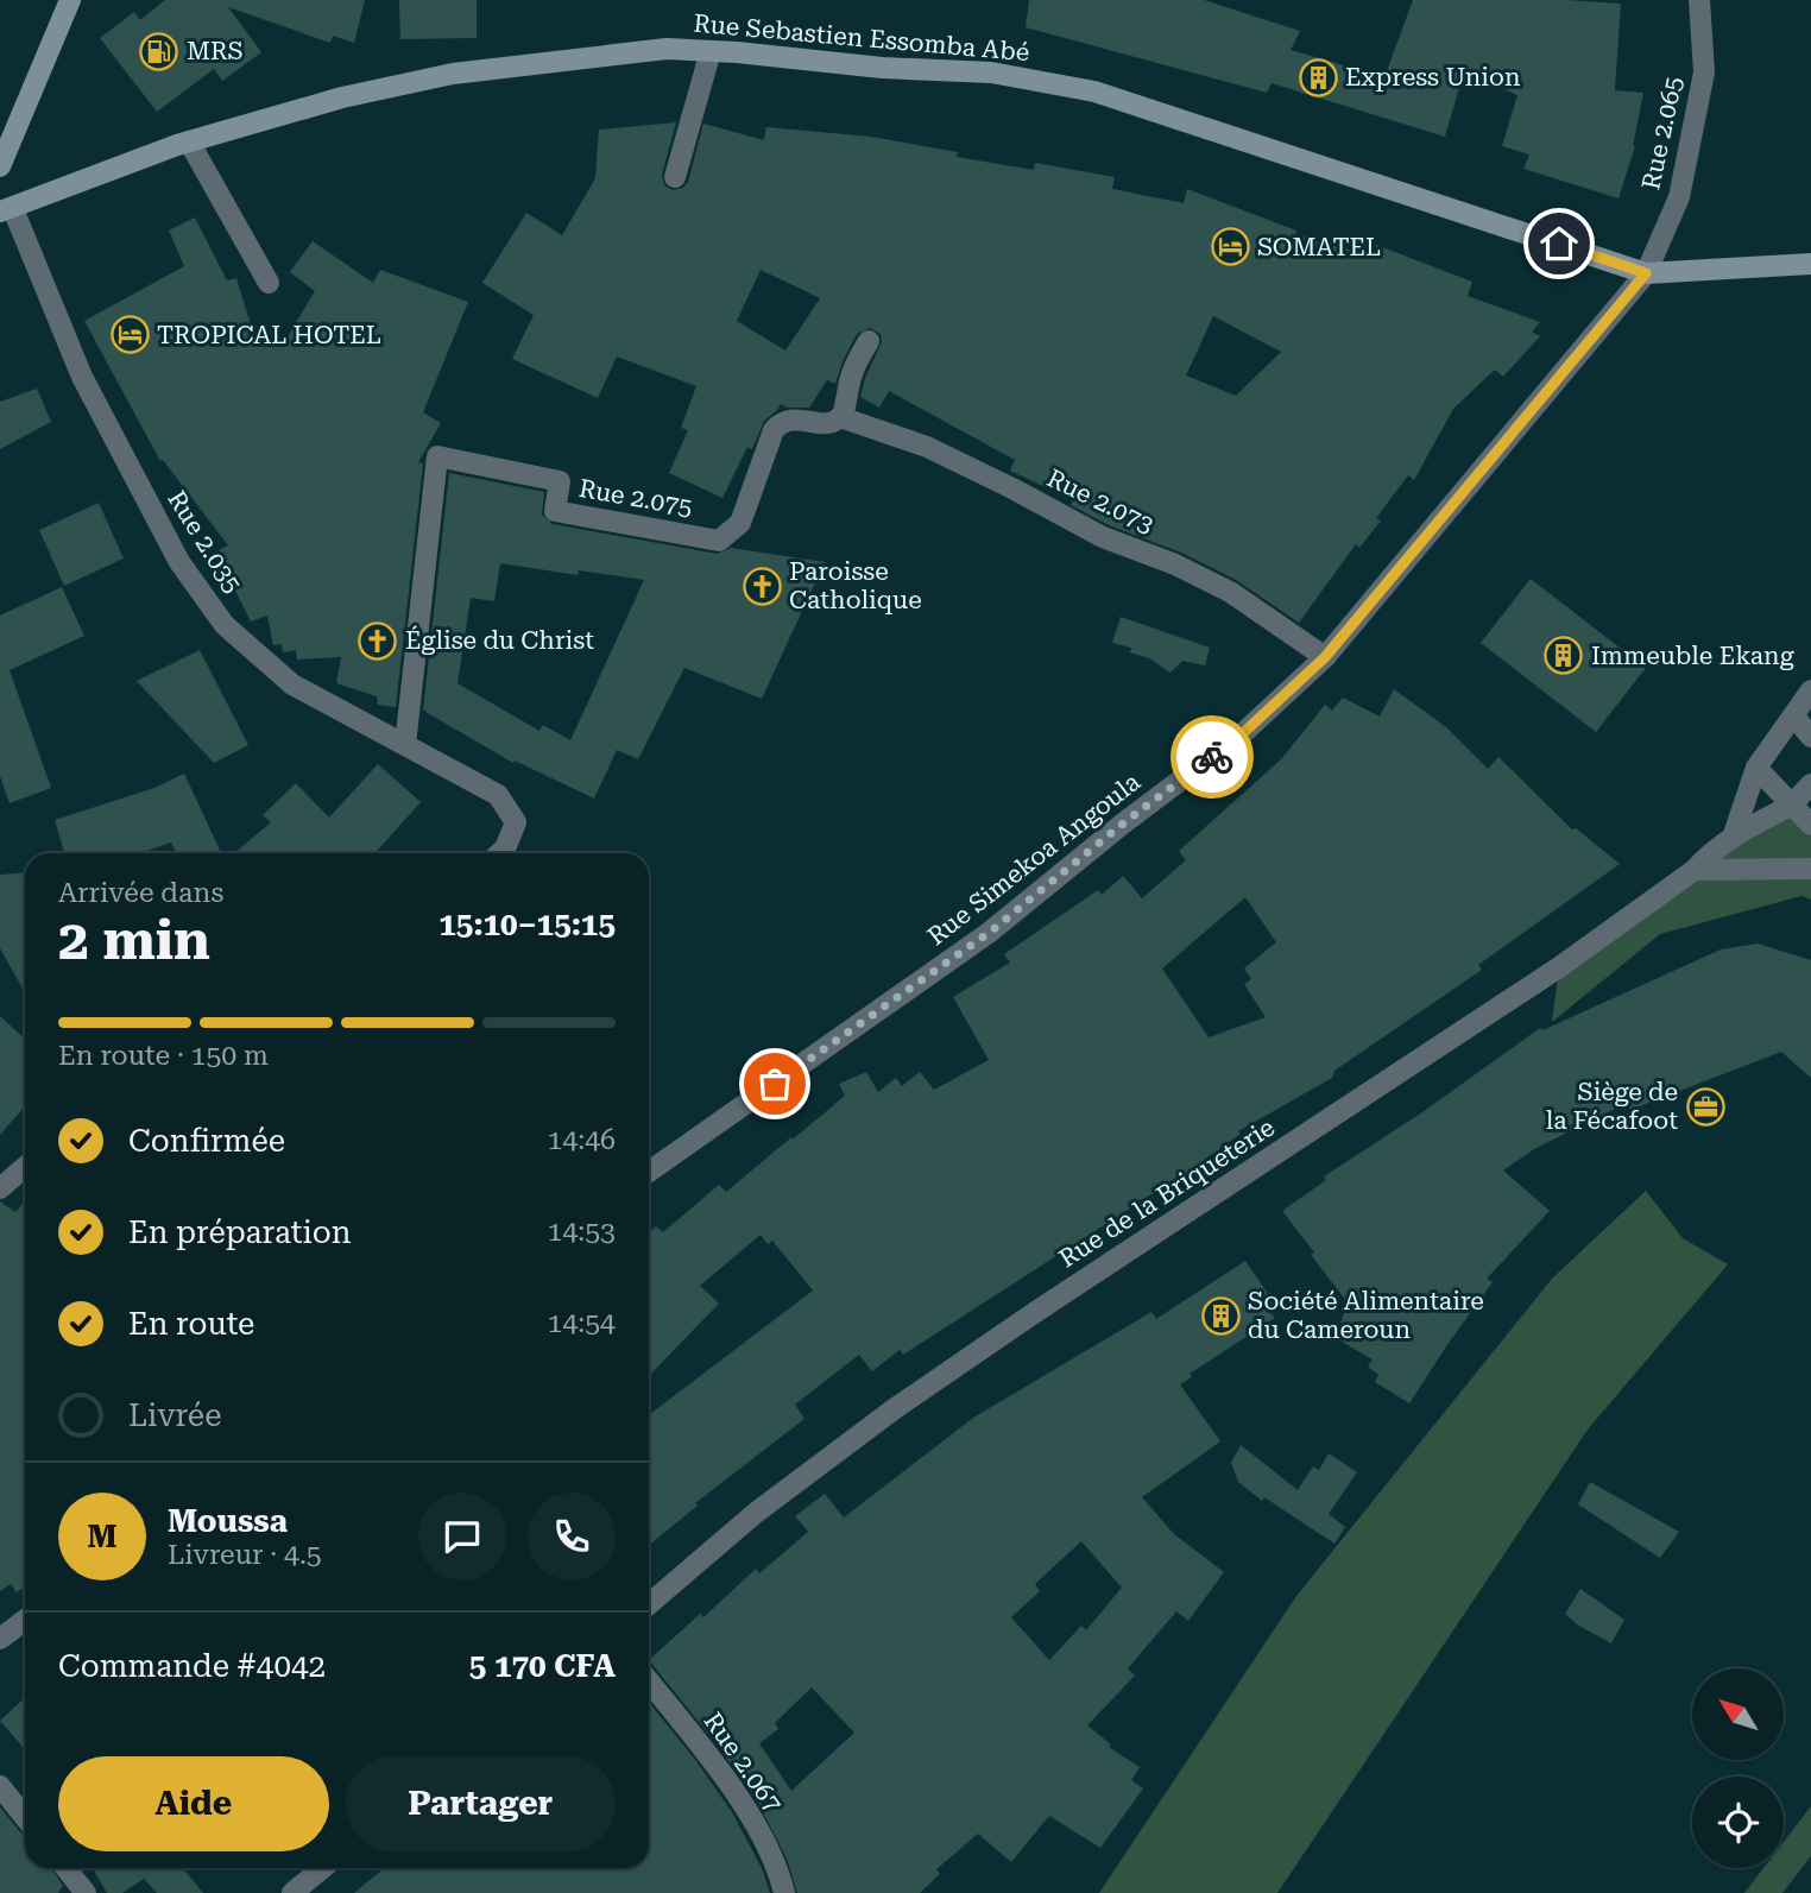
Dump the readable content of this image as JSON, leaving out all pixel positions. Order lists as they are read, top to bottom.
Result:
{
  "streets": {
    "main road": ["Rue Sebastien Essomba Abé"],
    "street": [
      "Rue 2.065",
      "Rue 2.075",
      "Rue 2.073",
      "Rue 2.035",
      "Rue Simekoa Angoula",
      "Rue de la Briqueterie",
      "Rue 2.067"
    ]
  },
  "crossings": [
    ["Rue Sebastien Essomba Abé", "Rue 2.065"],
    ["Rue Sebastien Essomba Abé", "Rue 2.035"],
    ["Rue Sebastien Essomba Abé", "Rue Simekoa Angoula"],
    ["Rue 2.065", "Rue Simekoa Angoula"],
    ["Rue 2.075", "Rue 2.073"],
    ["Rue 2.075", "Rue 2.035"],
    ["Rue 2.073", "Rue Simekoa Angoula"]
  ],
  "places": {
    "fuel station": ["MRS"],
    "building": ["Express Union", "Immeuble Ekang", "Société Alimentaire du Cameroun"],
    "hotel": ["SOMATEL", "TROPICAL HOTEL"],
    "church": ["Paroisse Catholique", "Église du Christ"],
    "office": ["Siège de la Fécafoot"]
  },
  "north": "top left",
  "page": {
    "heading": ["2 min", "Arrivée dans", "15:10–15:15"],
    "panel": [
      "Moussa",
      "Livreur · 4.5",
      "Commande #4042",
      "5 170 CFA"
    ],
    "bar": "En route · 150 m",
    "list": [
      ["Confirmée", "14:46"],
      ["En préparation", "14:53"],
      ["En route", "14:54"],
      "Livrée"
    ],
    "round": "M",
    "buttons": ["Aide", "Partager"]
  }
}
